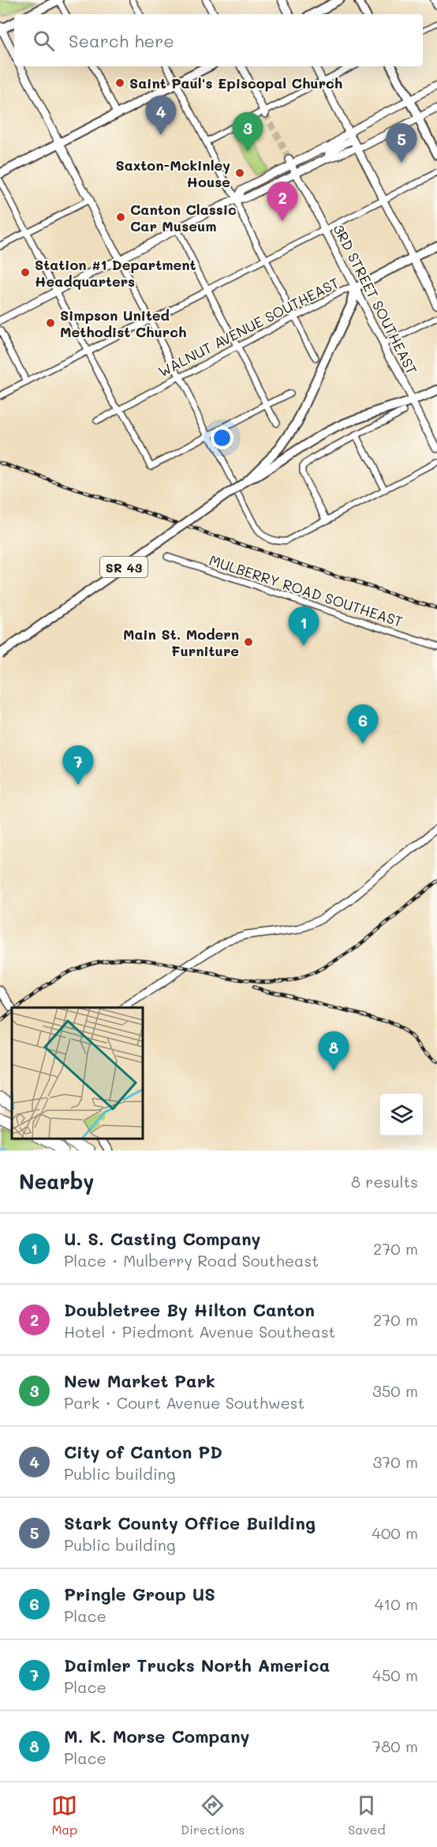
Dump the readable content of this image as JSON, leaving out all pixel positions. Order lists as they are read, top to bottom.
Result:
{
  "streets": {
    "main road": ["WALNUT AVENUE SOUTHEAST", "SR 43"],
    "street": ["3RD STREET SOUTHEAST", "MULBERRY ROAD SOUTHEAST"]
  },
  "crossings": [
    ["3RD STREET SOUTHEAST", "WALNUT AVENUE SOUTHEAST"],
    ["3RD STREET SOUTHEAST", "SR 43"],
    ["WALNUT AVENUE SOUTHEAST", "SR 43"]
  ],
  "places": [
    "Saint Paul's Episcopal Church",
    "Saxton-Mckinley House",
    "Canton Classic Car Museum",
    "Station #1 Department Headquarters",
    "Simpson United Methodist Church",
    "Main St. Modern Furniture"
  ],
  "page": {
    "search": "Search here",
    "pins": [
      "4",
      "3",
      "5",
      "2",
      "1",
      "6",
      "7",
      "8"
    ],
    "heading": ["Nearby", "8 results"],
    "list": [
      {
        "mark": "1",
        "name": "U. S. Casting Company",
        "note": "Place · Mulberry Road Southeast",
        "value": "270 m"
      },
      {
        "mark": "2",
        "name": "Doubletree By Hilton Canton",
        "note": "Hotel · Piedmont Avenue Southeast",
        "value": "270 m"
      },
      {
        "mark": "3",
        "name": "New Market Park",
        "note": "Park · Court Avenue Southwest",
        "value": "350 m"
      },
      {
        "mark": "4",
        "name": "City of Canton PD",
        "note": "Public building",
        "value": "370 m"
      },
      {
        "mark": "5",
        "name": "Stark County Office Building",
        "note": "Public building",
        "value": "400 m"
      },
      {
        "mark": "6",
        "name": "Pringle Group US",
        "note": "Place",
        "value": "410 m"
      },
      {
        "mark": "7",
        "name": "Daimler Trucks North America",
        "note": "Place",
        "value": "450 m"
      },
      {
        "mark": "8",
        "name": "M. K. Morse Company",
        "note": "Place",
        "value": "780 m"
      }
    ],
    "nav": ["Map", "Directions", "Saved"]
  }
}
